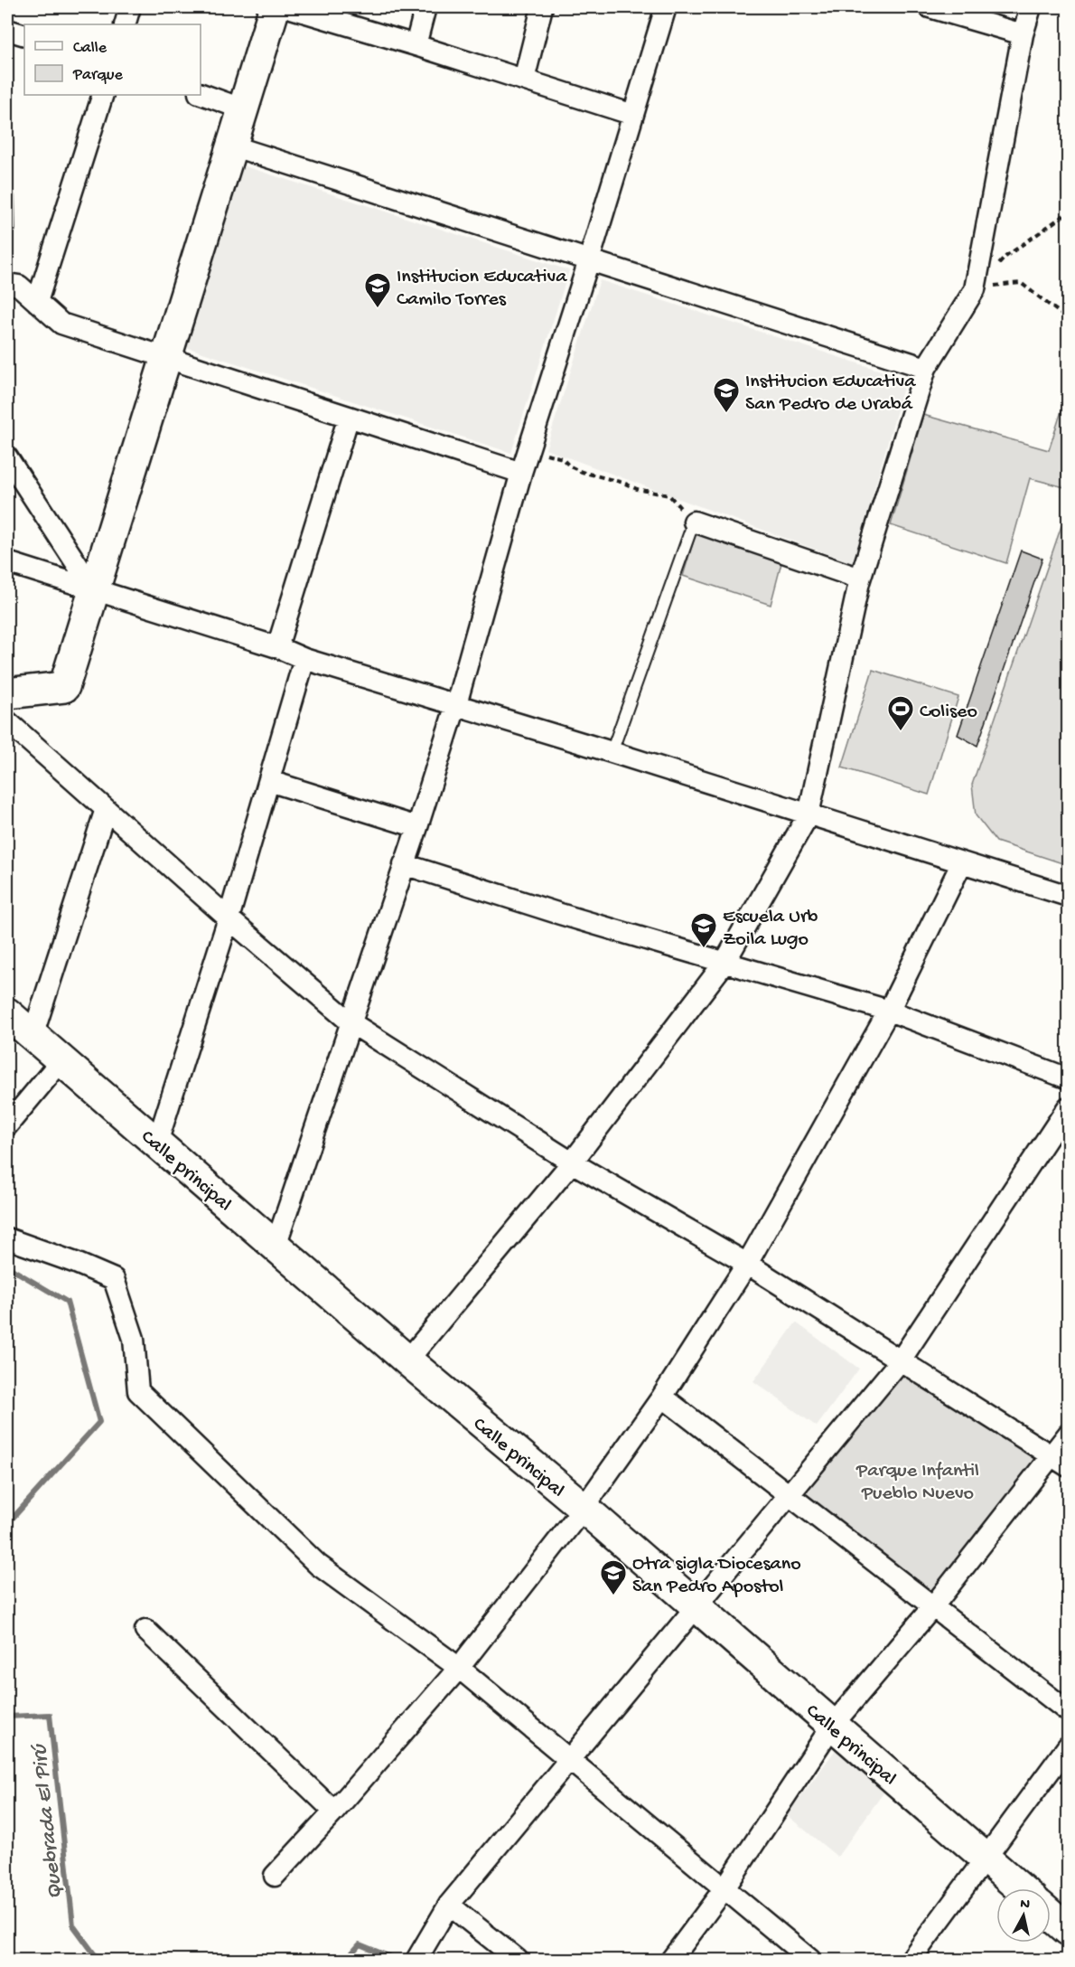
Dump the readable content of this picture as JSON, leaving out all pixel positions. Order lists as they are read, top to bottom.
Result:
{
  "streets": {
    "main road": ["Calle principal"]
  },
  "water": ["Quebrada El Pirú"],
  "parks": ["Parque Infantil Pueblo Nuevo"],
  "places": {
    "school or university": [
      "Institucion Educativa Camilo Torres",
      "Institucion Educativa San Pedro de Urabá",
      "Escuela Urb Zoila Lugo",
      "Otra sigla Diocesano San Pedro Apostol"
    ],
    "sports": ["Coliseo"]
  },
  "legend": ["Calle", "Parque"],
  "north": "top"
}
